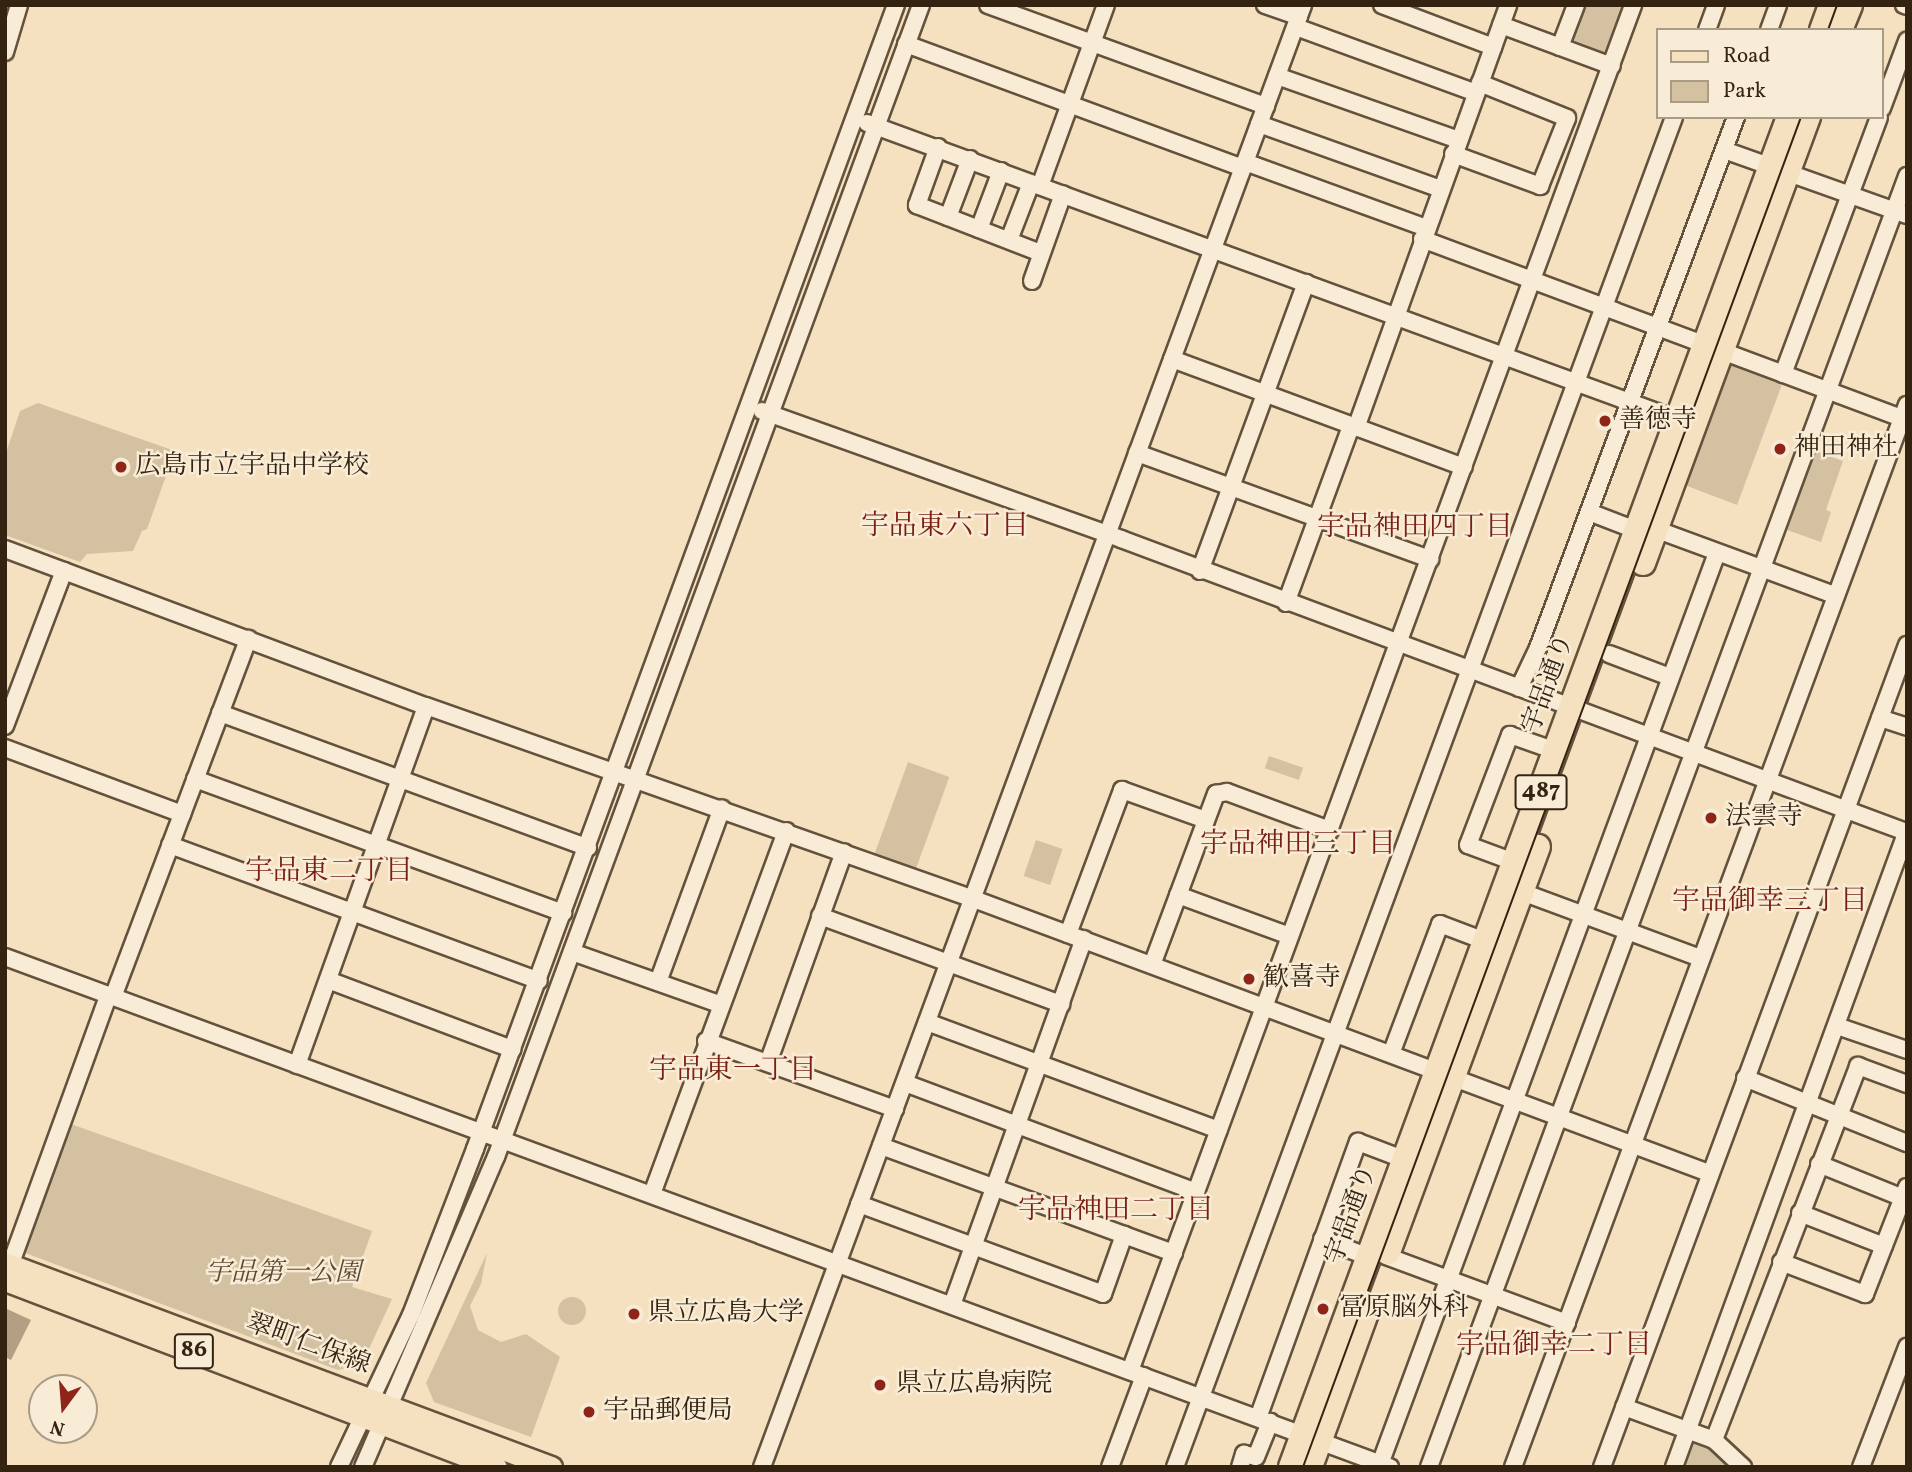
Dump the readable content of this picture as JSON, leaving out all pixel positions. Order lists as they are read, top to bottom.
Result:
{
  "streets": {
    "highway": ["宇品通り", "487"],
    "main road": ["翠町仁保線", "86"]
  },
  "districts": [
    "宇品東六丁目",
    "宇品神田四丁目",
    "宇品神田三丁目",
    "宇品東二丁目",
    "宇品御幸三丁目",
    "宇品東一丁目",
    "宇品神田二丁目",
    "宇品御幸二丁目"
  ],
  "parks": ["宇品第一公園"],
  "places": [
    "善徳寺",
    "神田神社",
    "広島市立宇品中学校",
    "法雲寺",
    "歓喜寺",
    "冨原脳外科",
    "県立広島大学",
    "県立広島病院",
    "宇品郵便局"
  ],
  "legend": ["Road", "Park"],
  "north": "bottom"
}
